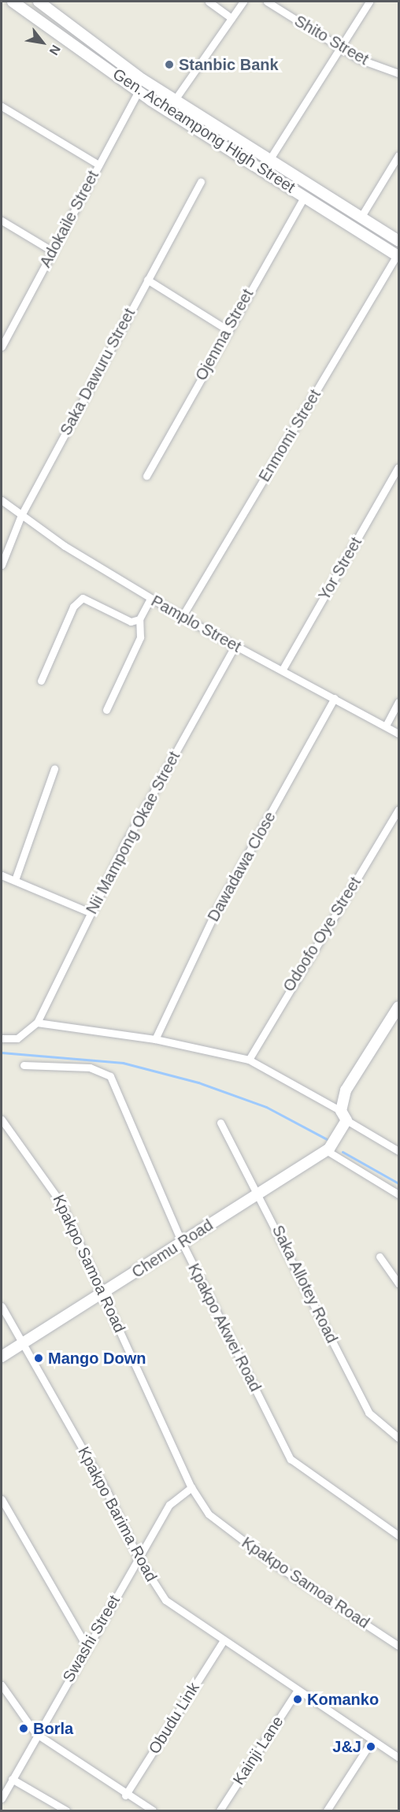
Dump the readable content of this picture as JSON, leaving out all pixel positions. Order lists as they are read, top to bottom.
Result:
{
  "streets": {
    "main road": ["Gen. Acheampong High Street", "Chemu Road"],
    "street": [
      "Shito Street",
      "Adokaile Street",
      "Ojenma Street",
      "Saka Dawuru Street",
      "Enmomi Street",
      "Yor Street",
      "Pamplo Street",
      "Nii Mampong Okae Street",
      "Dawadawa Close",
      "Odoofo Oye Street",
      "Kpakpo Samoa Road",
      "Saka Allotey Road",
      "Kpakpo Akwei Road",
      "Kpakpo Barima Road",
      "Swashi Street",
      "Obudu Link",
      "Kainji Lane"
    ]
  },
  "crossings": [
    ["Gen. Acheampong High Street", "Adokaile Street"],
    ["Gen. Acheampong High Street", "Ojenma Street"],
    ["Gen. Acheampong High Street", "Enmomi Street"],
    ["Saka Dawuru Street", "Pamplo Street"],
    ["Enmomi Street", "Pamplo Street"],
    ["Yor Street", "Pamplo Street"],
    ["Pamplo Street", "Nii Mampong Okae Street"],
    ["Pamplo Street", "Dawadawa Close"],
    ["Chemu Road", "Kpakpo Samoa Road"],
    ["Chemu Road", "Saka Allotey Road"],
    ["Chemu Road", "Kpakpo Akwei Road"],
    ["Chemu Road", "Kpakpo Barima Road"],
    ["Kpakpo Samoa Road", "Swashi Street"],
    ["Kpakpo Barima Road", "Swashi Street"],
    ["Kpakpo Barima Road", "Obudu Link"],
    ["Kpakpo Barima Road", "Kainji Lane"]
  ],
  "places": [
    "Stanbic Bank",
    "Mango Down",
    "Komanko",
    "Borla",
    "J&J"
  ],
  "north": "bottom right"
}
